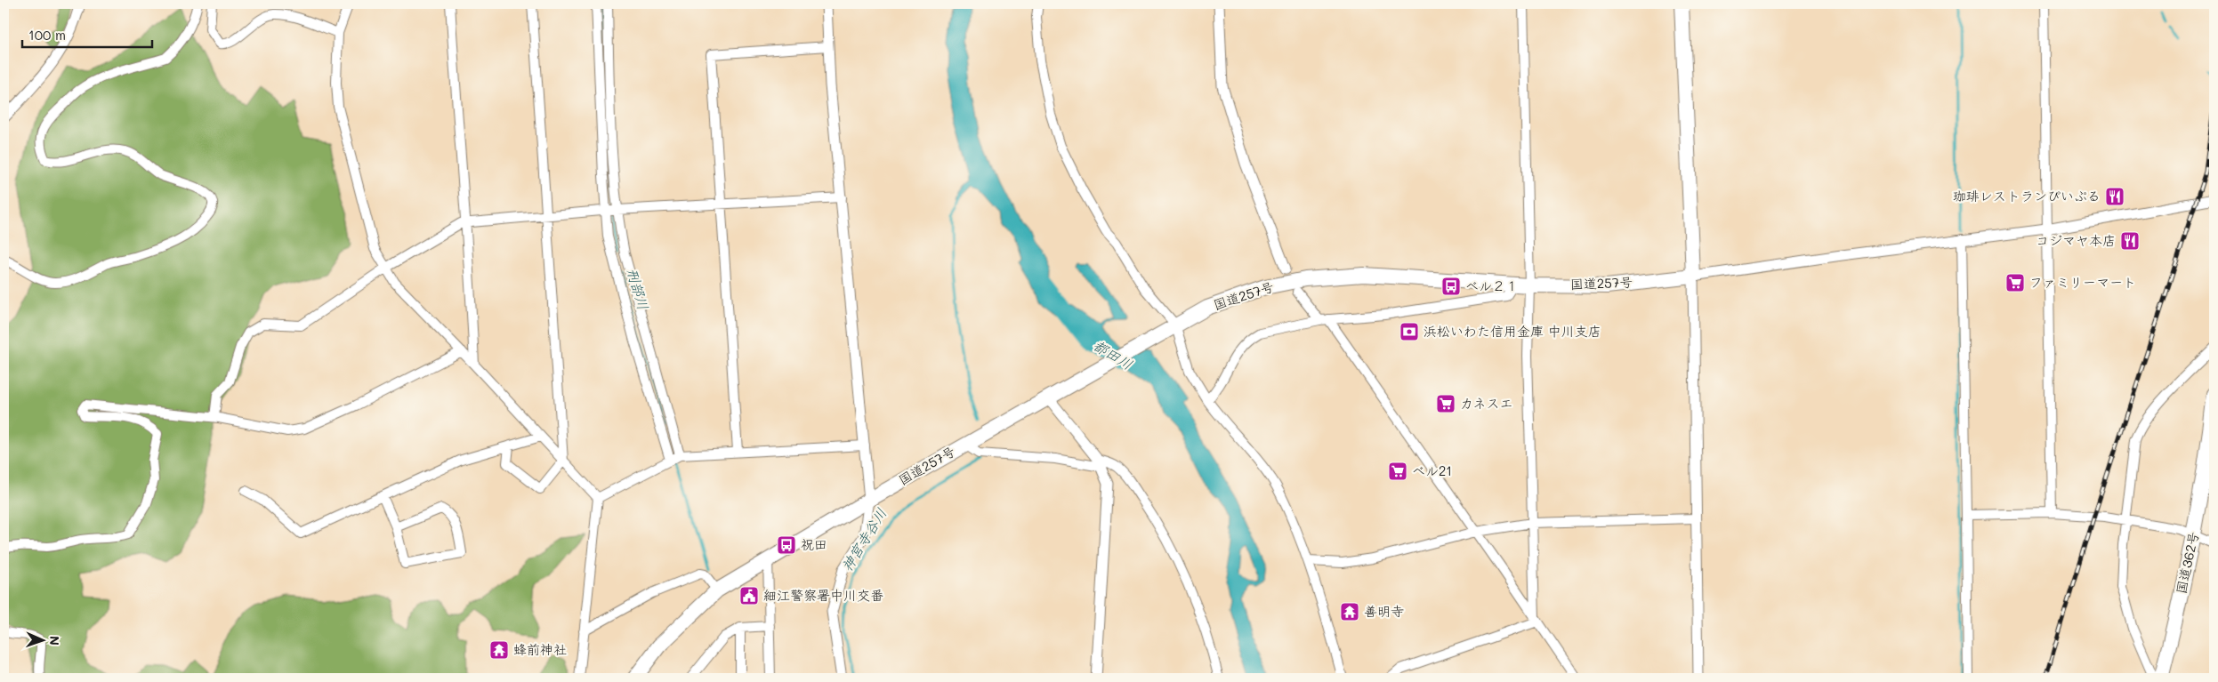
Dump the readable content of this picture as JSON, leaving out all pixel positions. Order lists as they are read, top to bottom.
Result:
{
  "streets": {
    "highway": ["国道257号", "国道362号"]
  },
  "water": ["刑部川", "都田川", "神宮寺谷川"],
  "places": {
    "restaurant": ["珈琲レストランぴいぷる", "コジマヤ本店"],
    "supermarket": ["ファミリーマート", "カネスエ", "ベル21"],
    "bus stop": ["ベル２１", "祝田"],
    "bank": ["浜松いわた信用金庫 中川支店"],
    "public building": ["細江警察署中川交番"],
    "temple": ["善明寺", "蜂前神社"]
  },
  "scale_bar": "100 m",
  "north": "right"
}
